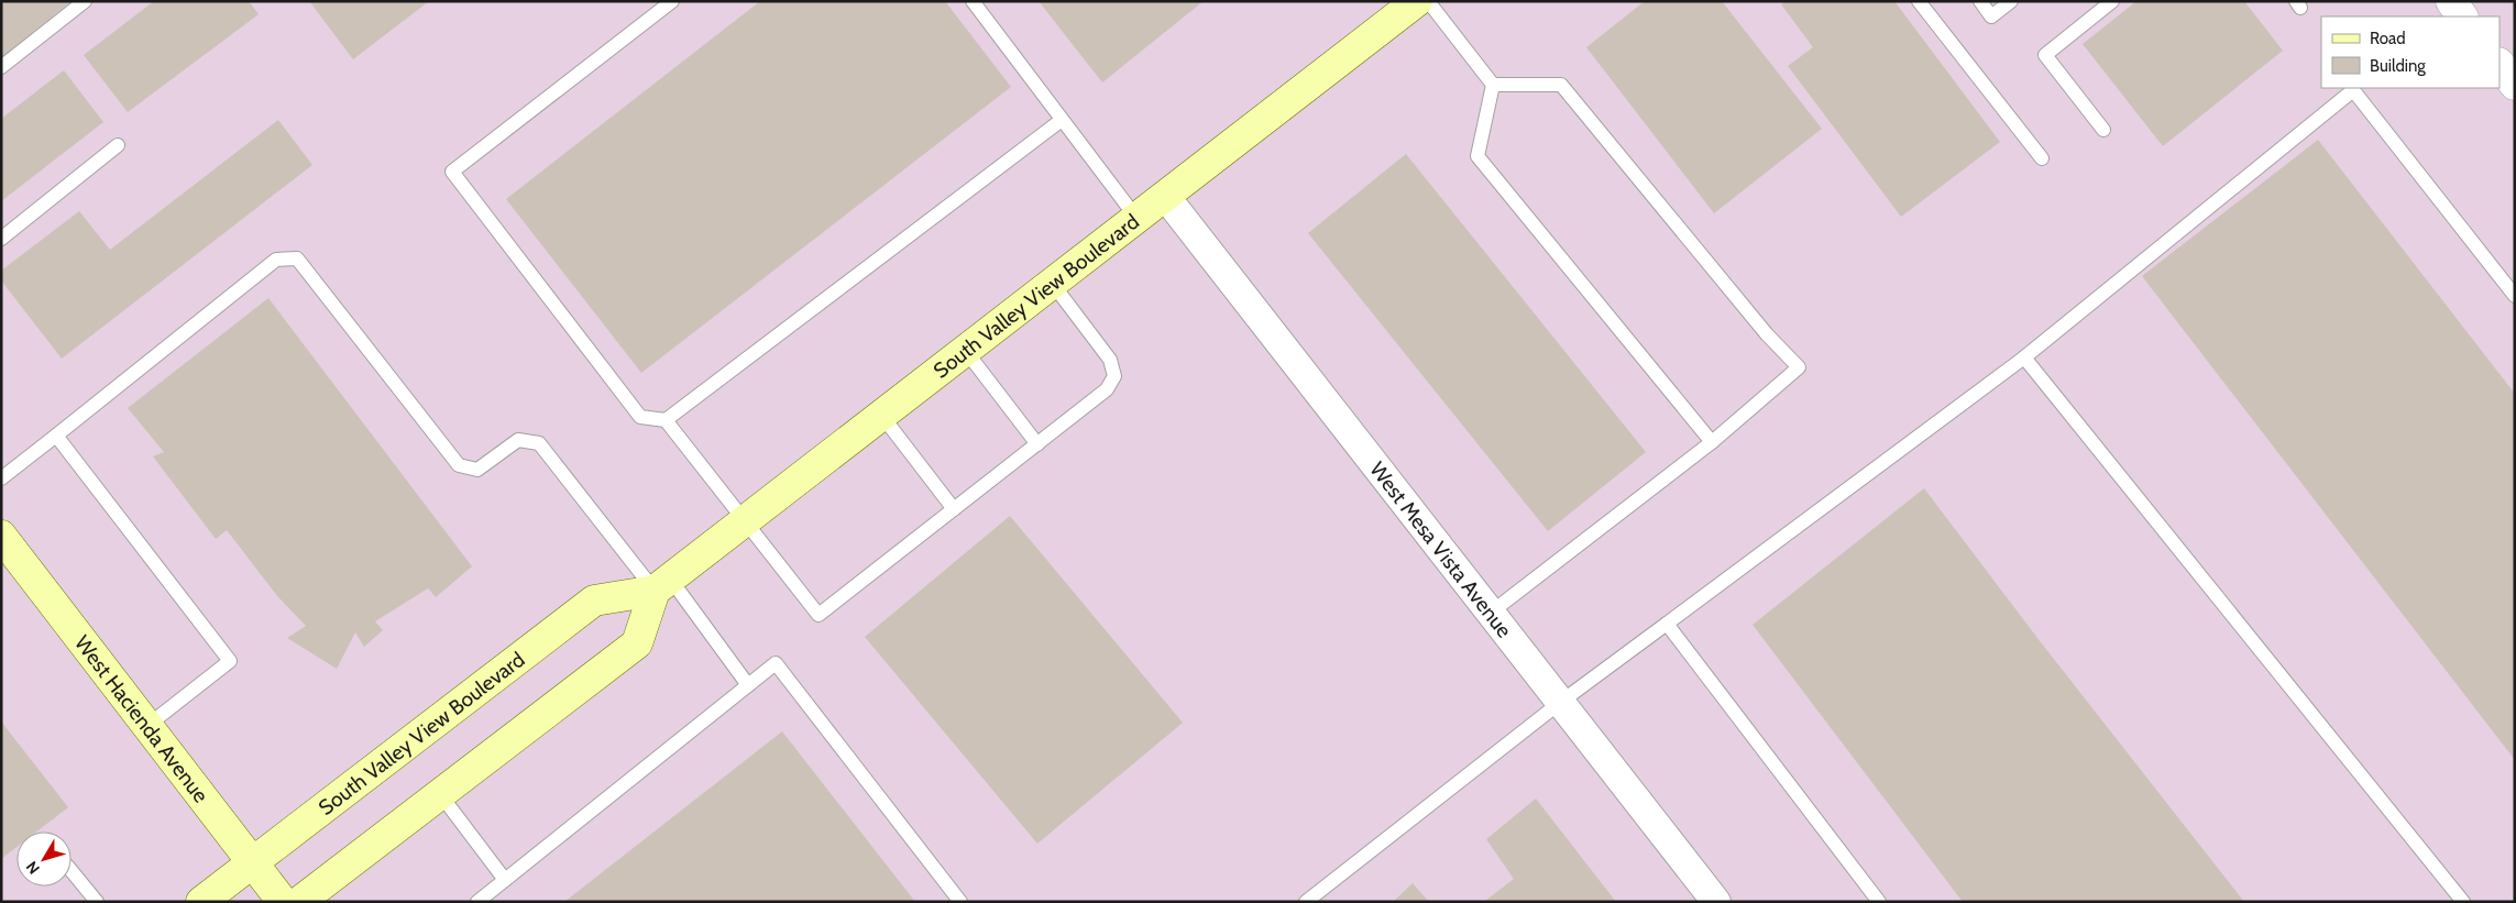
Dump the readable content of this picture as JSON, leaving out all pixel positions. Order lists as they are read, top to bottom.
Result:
{
  "streets": {
    "main road": ["South Valley View Boulevard", "West Hacienda Avenue"],
    "street": ["West Mesa Vista Avenue"]
  },
  "crossings": [
    ["South Valley View Boulevard", "West Mesa Vista Avenue"],
    ["South Valley View Boulevard", "West Hacienda Avenue"]
  ],
  "legend": ["Road", "Building"],
  "north": "bottom left"
}
